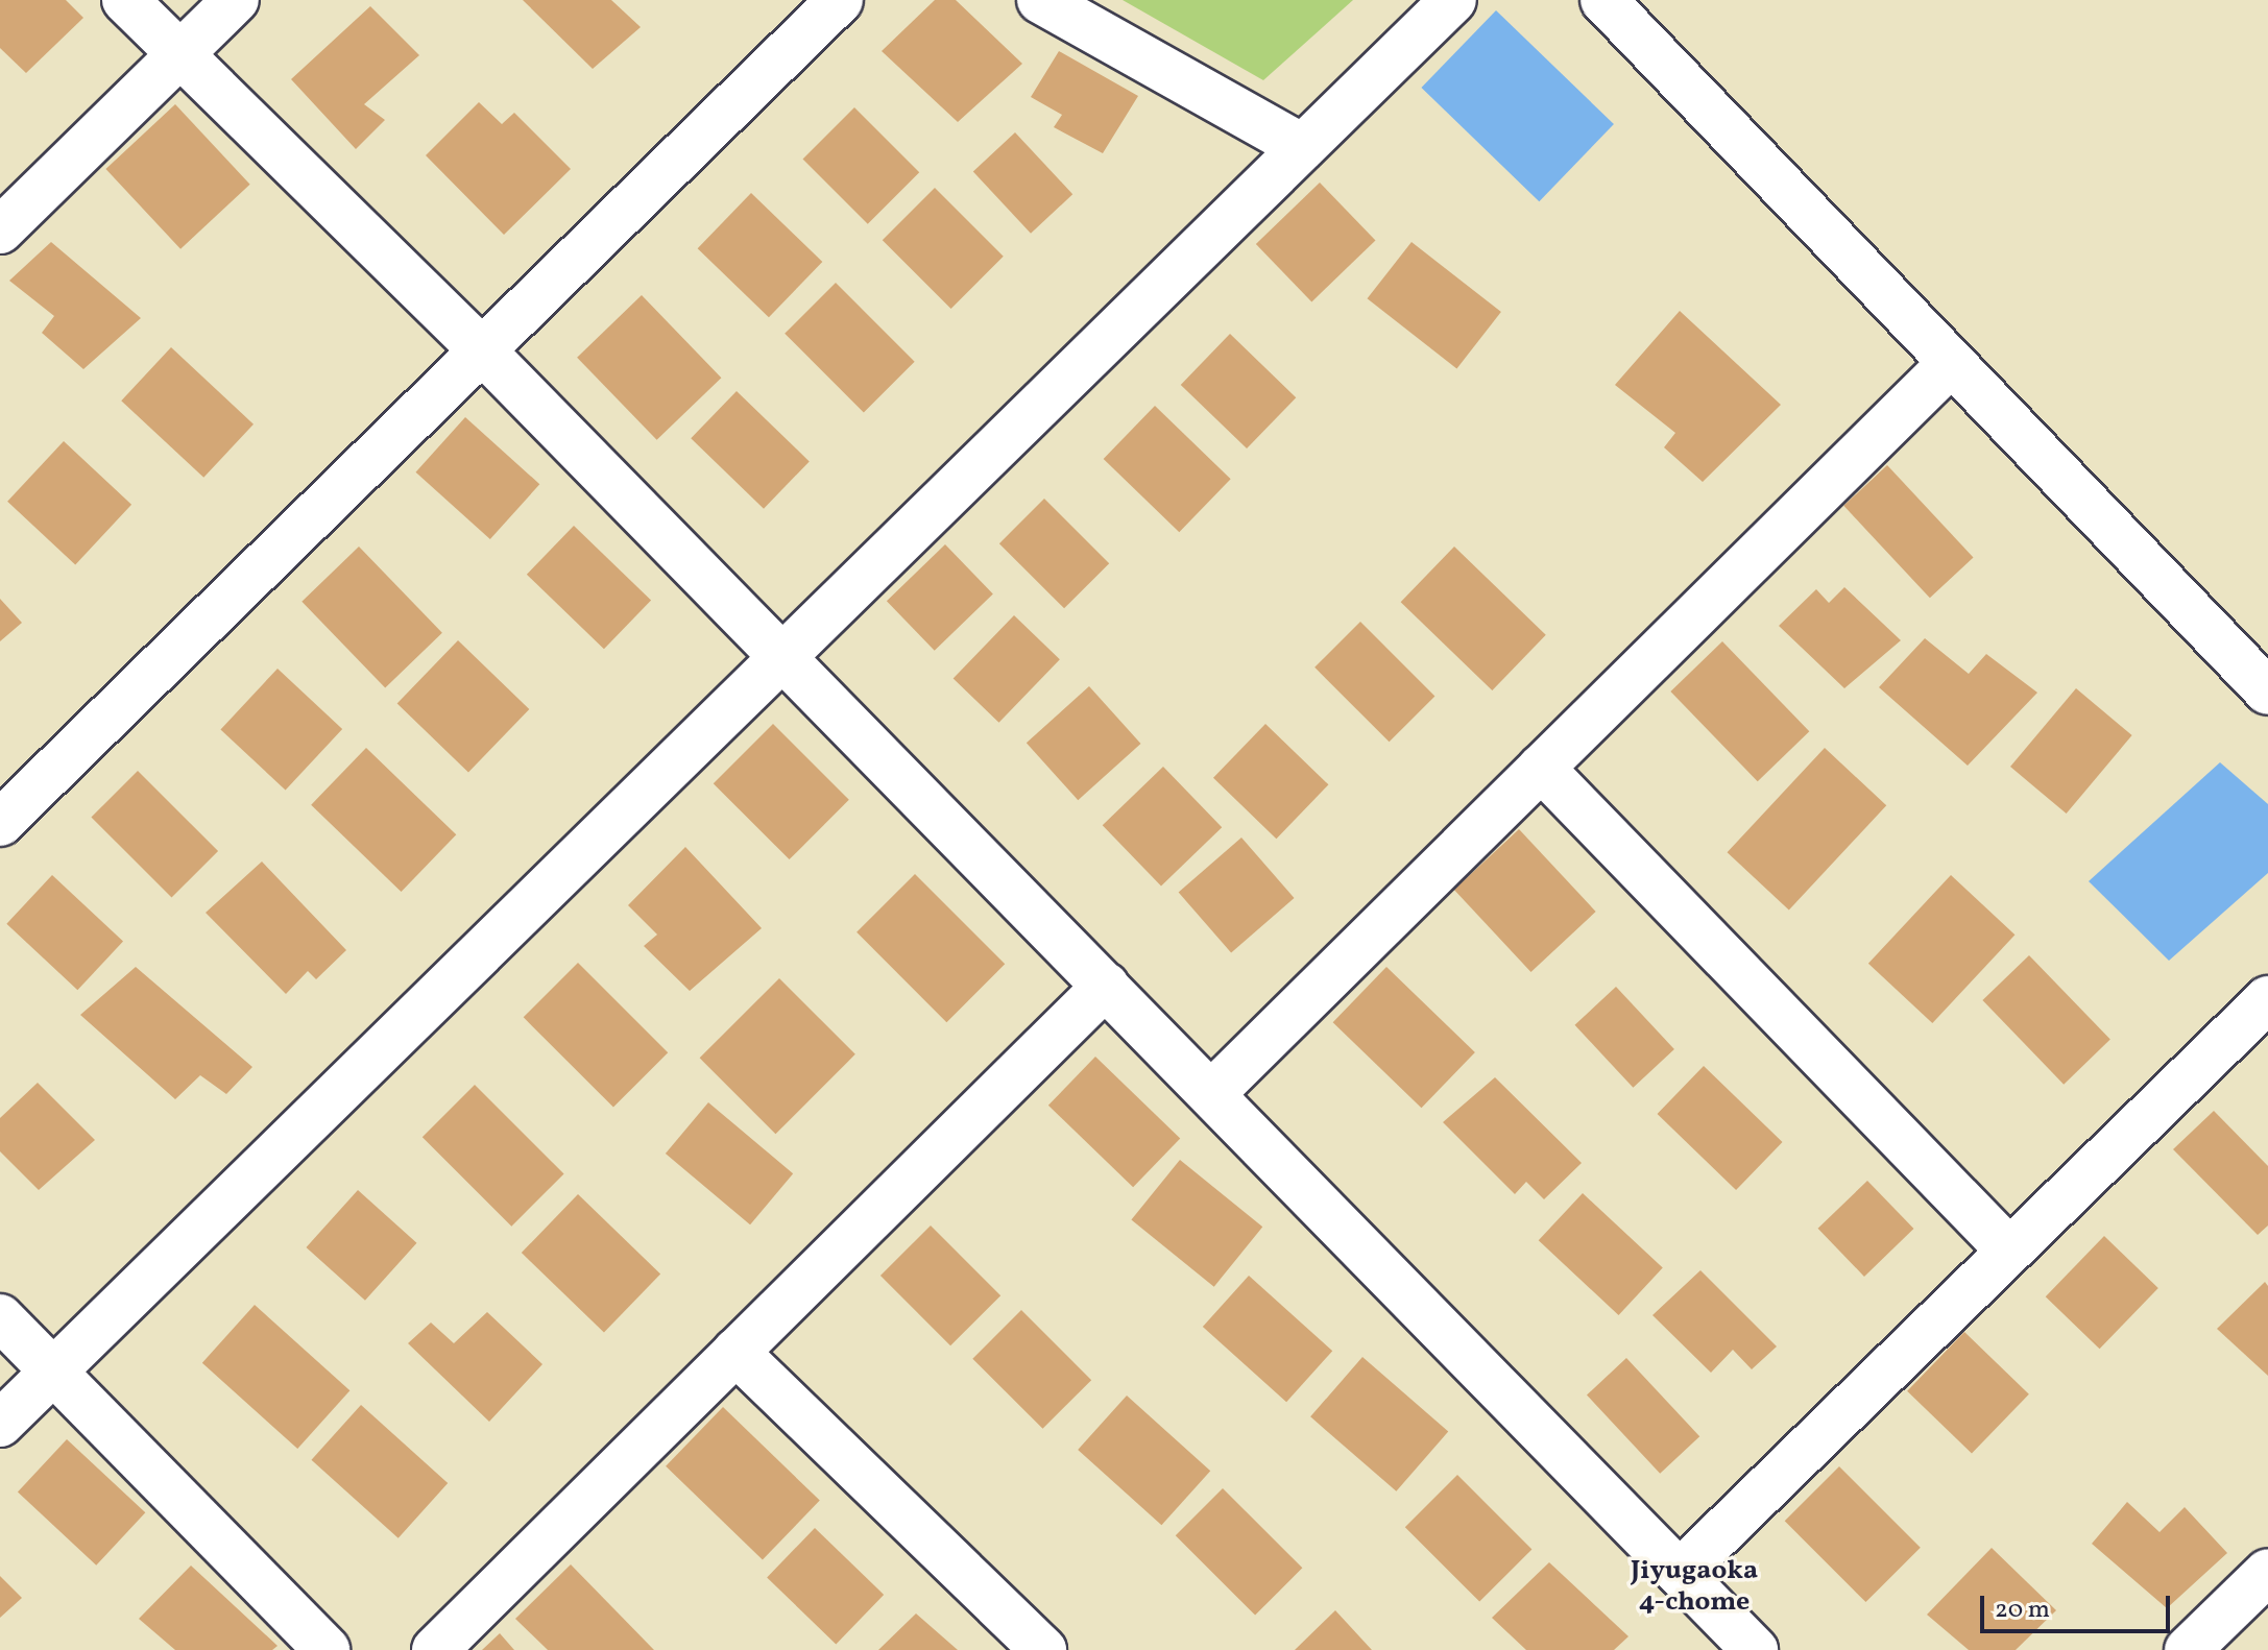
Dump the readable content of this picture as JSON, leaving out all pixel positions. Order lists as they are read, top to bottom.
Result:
{
  "districts": ["Jiyugaoka 4-chome"],
  "scale_bar": "20 m"
}
